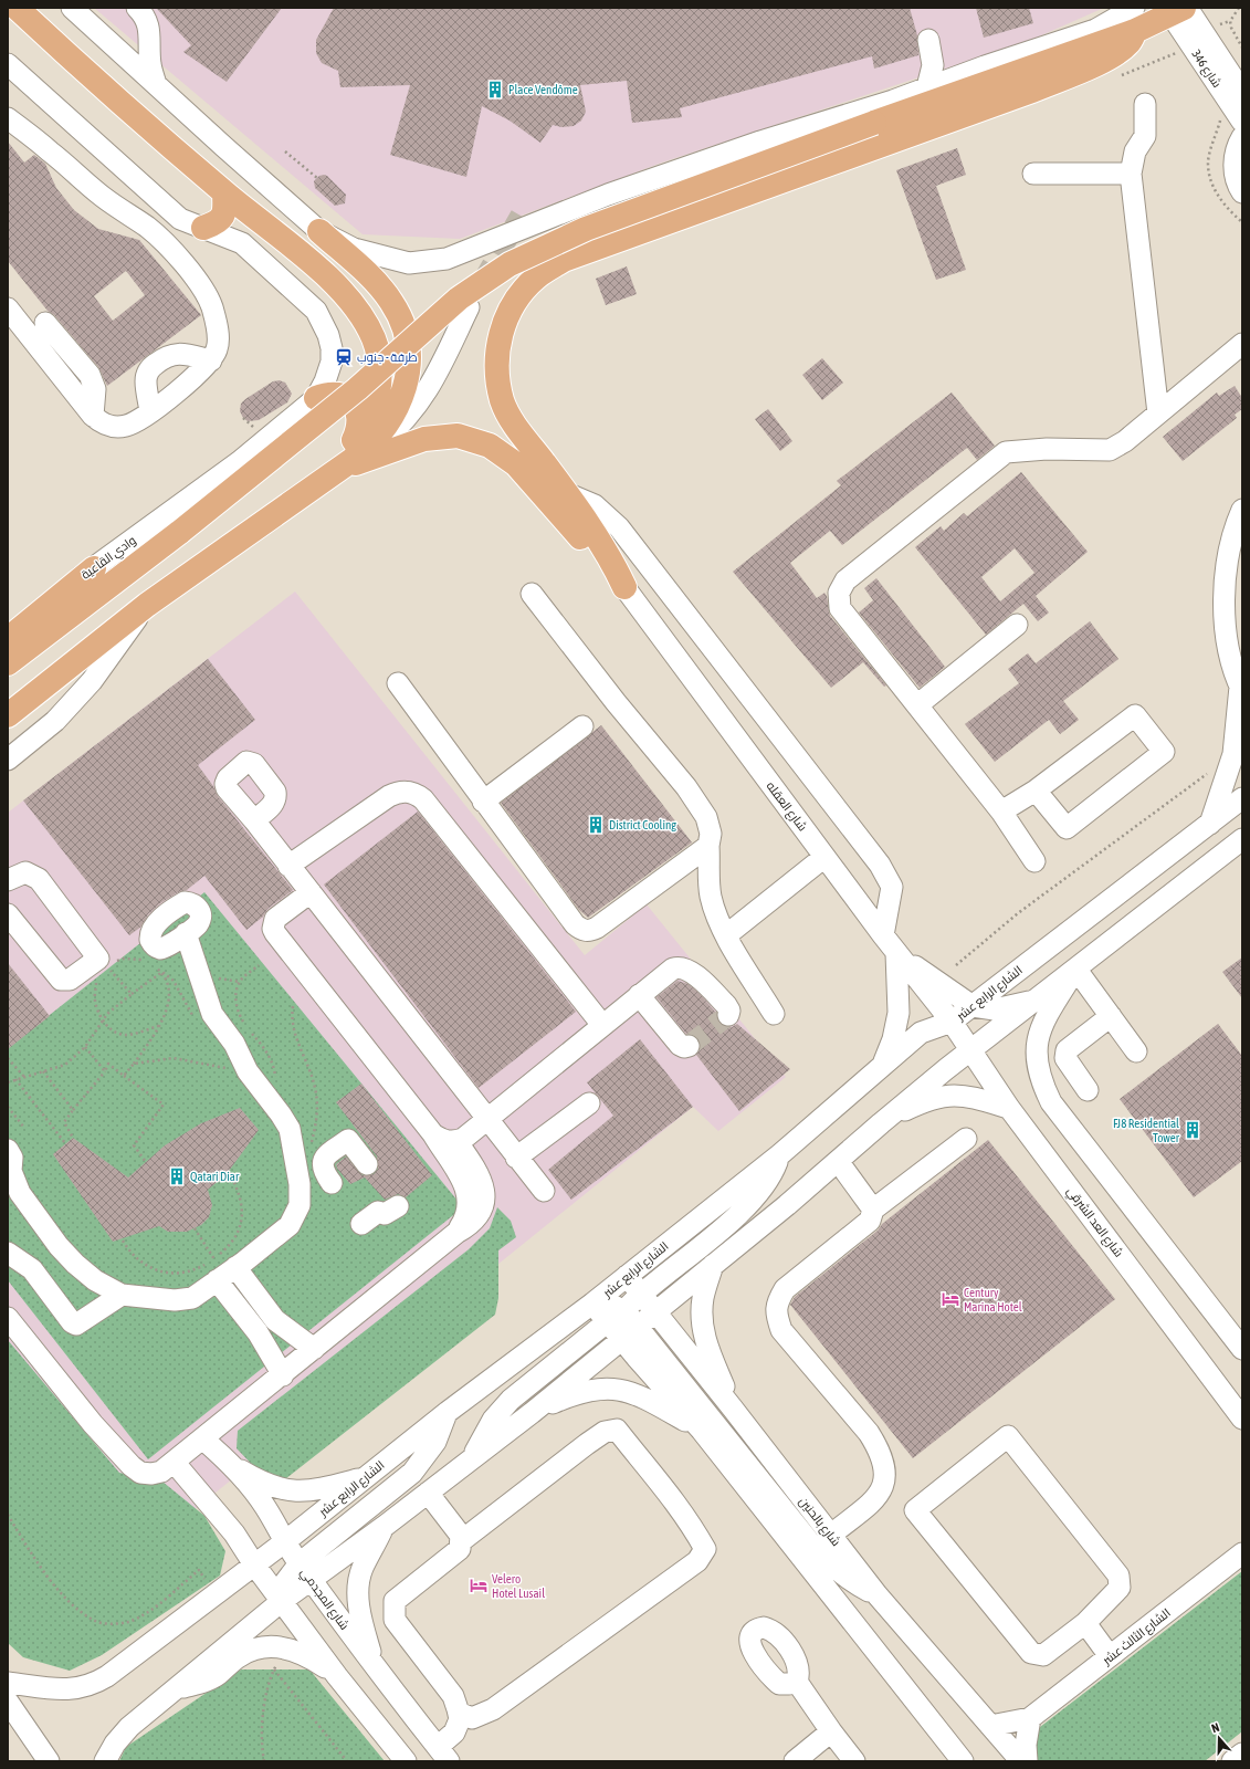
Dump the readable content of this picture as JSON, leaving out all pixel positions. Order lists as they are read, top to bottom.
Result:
{
  "streets": {
    "main road": ["وادي القاعية"],
    "street": [
      "شارع 346",
      "شارع العقله",
      "الشارع الرابع عشر",
      "شارع العد الشرقي",
      "شارع بالحنين",
      "شارع المجدمي",
      "الشارع الثالث عشر"
    ]
  },
  "crossings": [
    ["شارع 346", "وادي القاعية"],
    ["شارع العقله", "الشارع الرابع عشر"],
    ["شارع العقله", "شارع العد الشرقي"],
    ["الشارع الرابع عشر", "شارع العد الشرقي"],
    ["الشارع الرابع عشر", "شارع بالحنين"],
    ["الشارع الرابع عشر", "شارع المجدمي"],
    ["شارع بالحنين", "الشارع الثالث عشر"]
  ],
  "places": {
    "building": [
      "Place Vendôme",
      "District Cooling",
      "FJ8 Residential Tower",
      "Qatari Diar"
    ],
    "station": ["طرفة - جنوب"],
    "hotel": ["Century Marina Hotel", "Velero Hotel Lusail"]
  },
  "north": "top"
}
